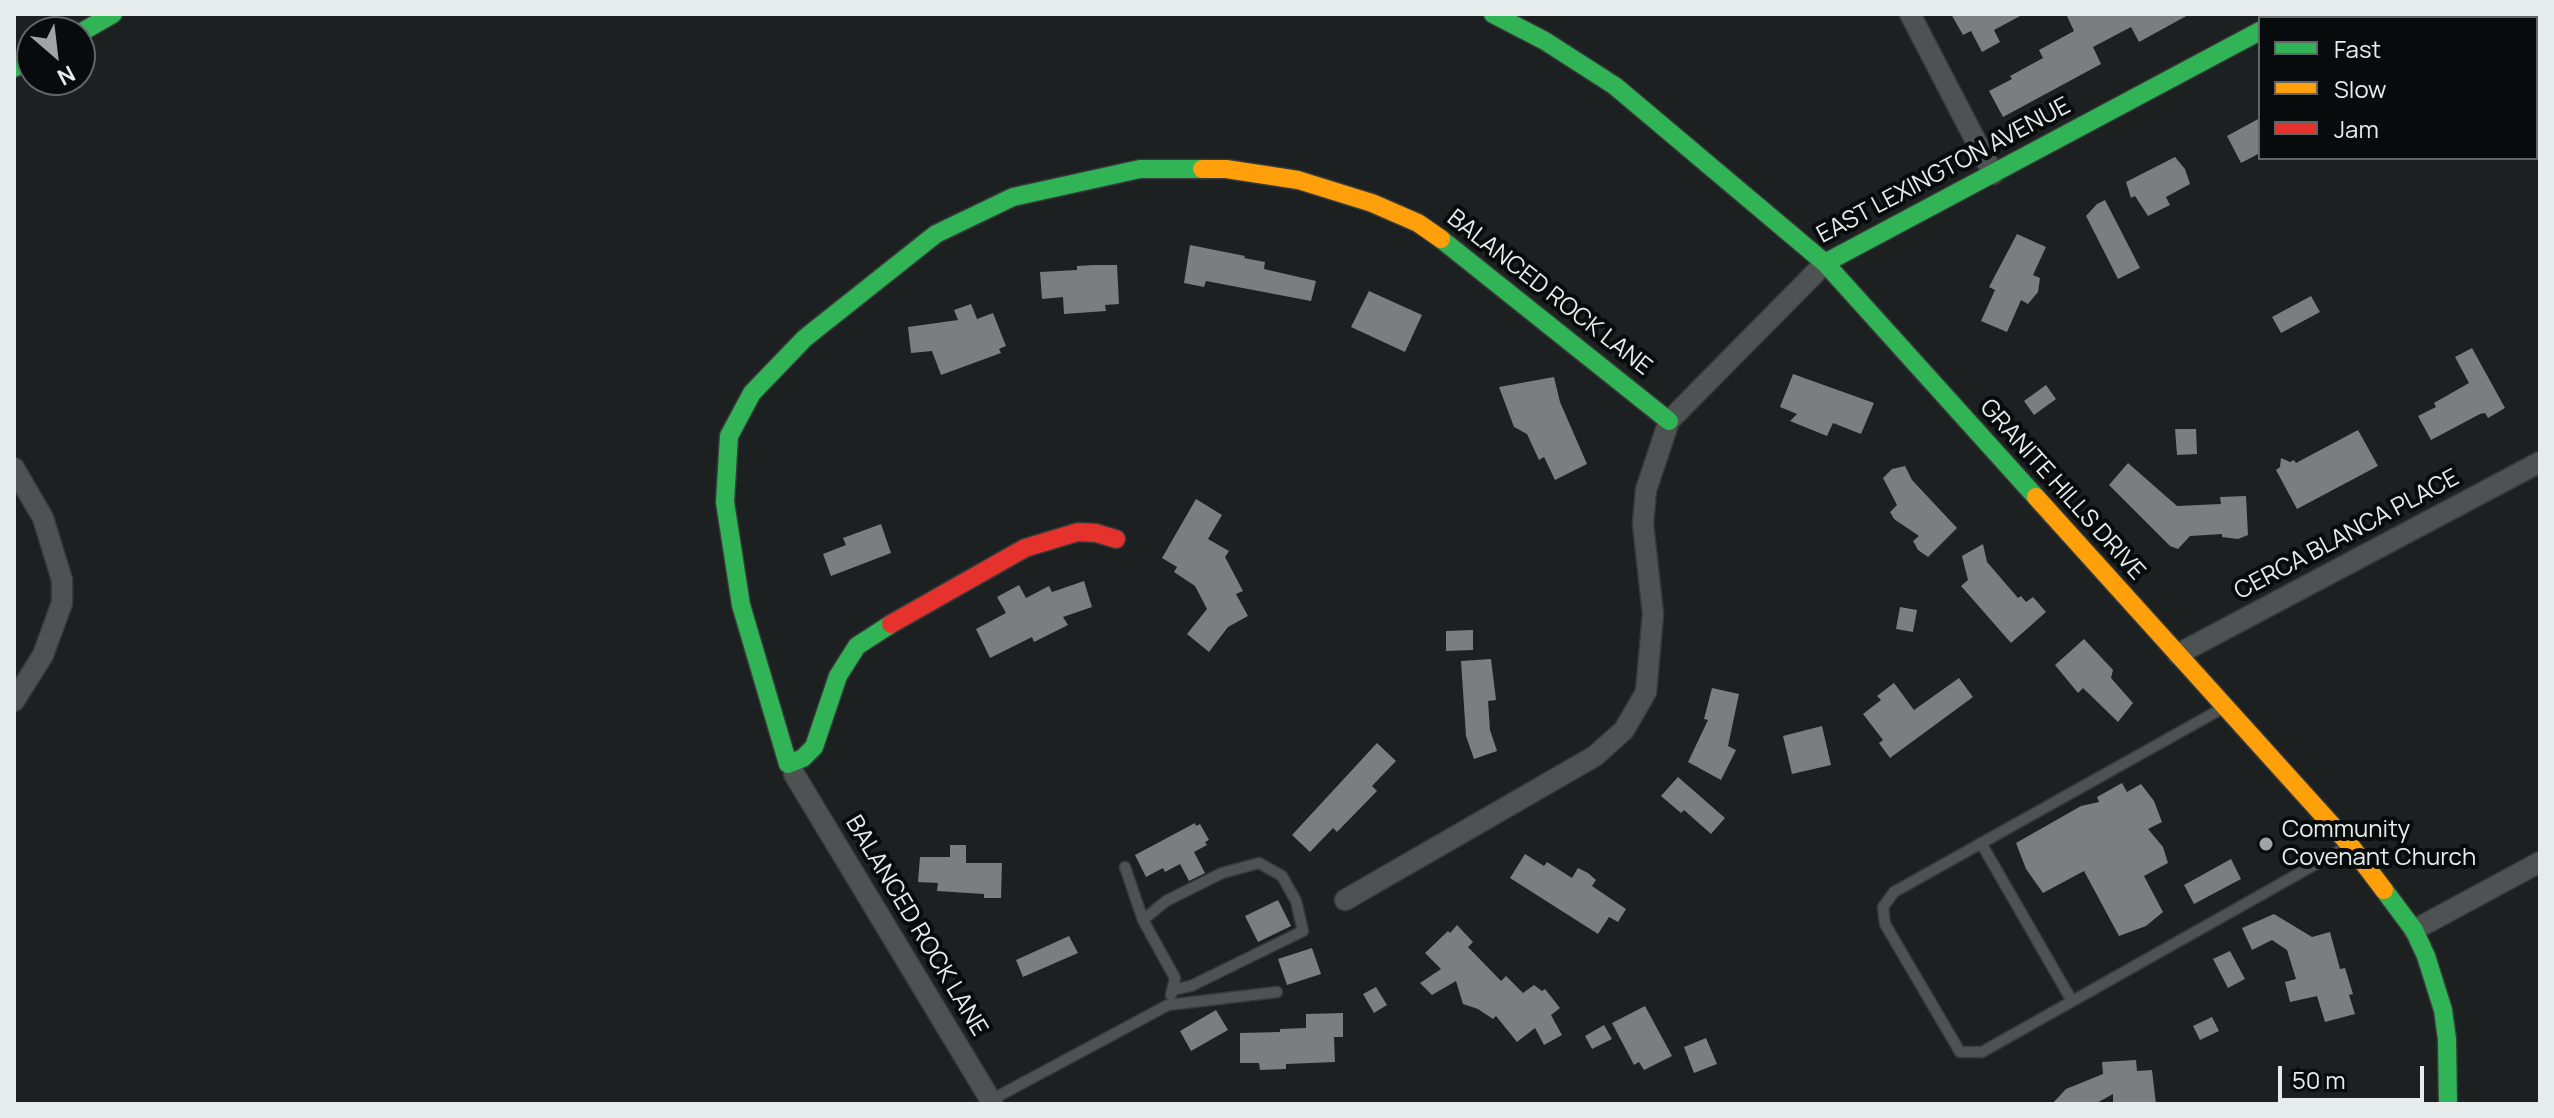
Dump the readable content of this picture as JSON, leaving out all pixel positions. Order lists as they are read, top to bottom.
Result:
{
  "streets": {
    "street": [
      "EAST LEXINGTON AVENUE",
      "BALANCED ROCK LANE",
      "GRANITE HILLS DRIVE",
      "CERCA BLANCA PLACE"
    ]
  },
  "crossings": [
    ["EAST LEXINGTON AVENUE", "BALANCED ROCK LANE"],
    ["EAST LEXINGTON AVENUE", "GRANITE HILLS DRIVE"],
    ["GRANITE HILLS DRIVE", "CERCA BLANCA PLACE"]
  ],
  "places": ["Community Covenant Church"],
  "legend": ["Fast", "Slow", "Jam"],
  "scale_bar": "50 m",
  "north": "bottom right"
}
